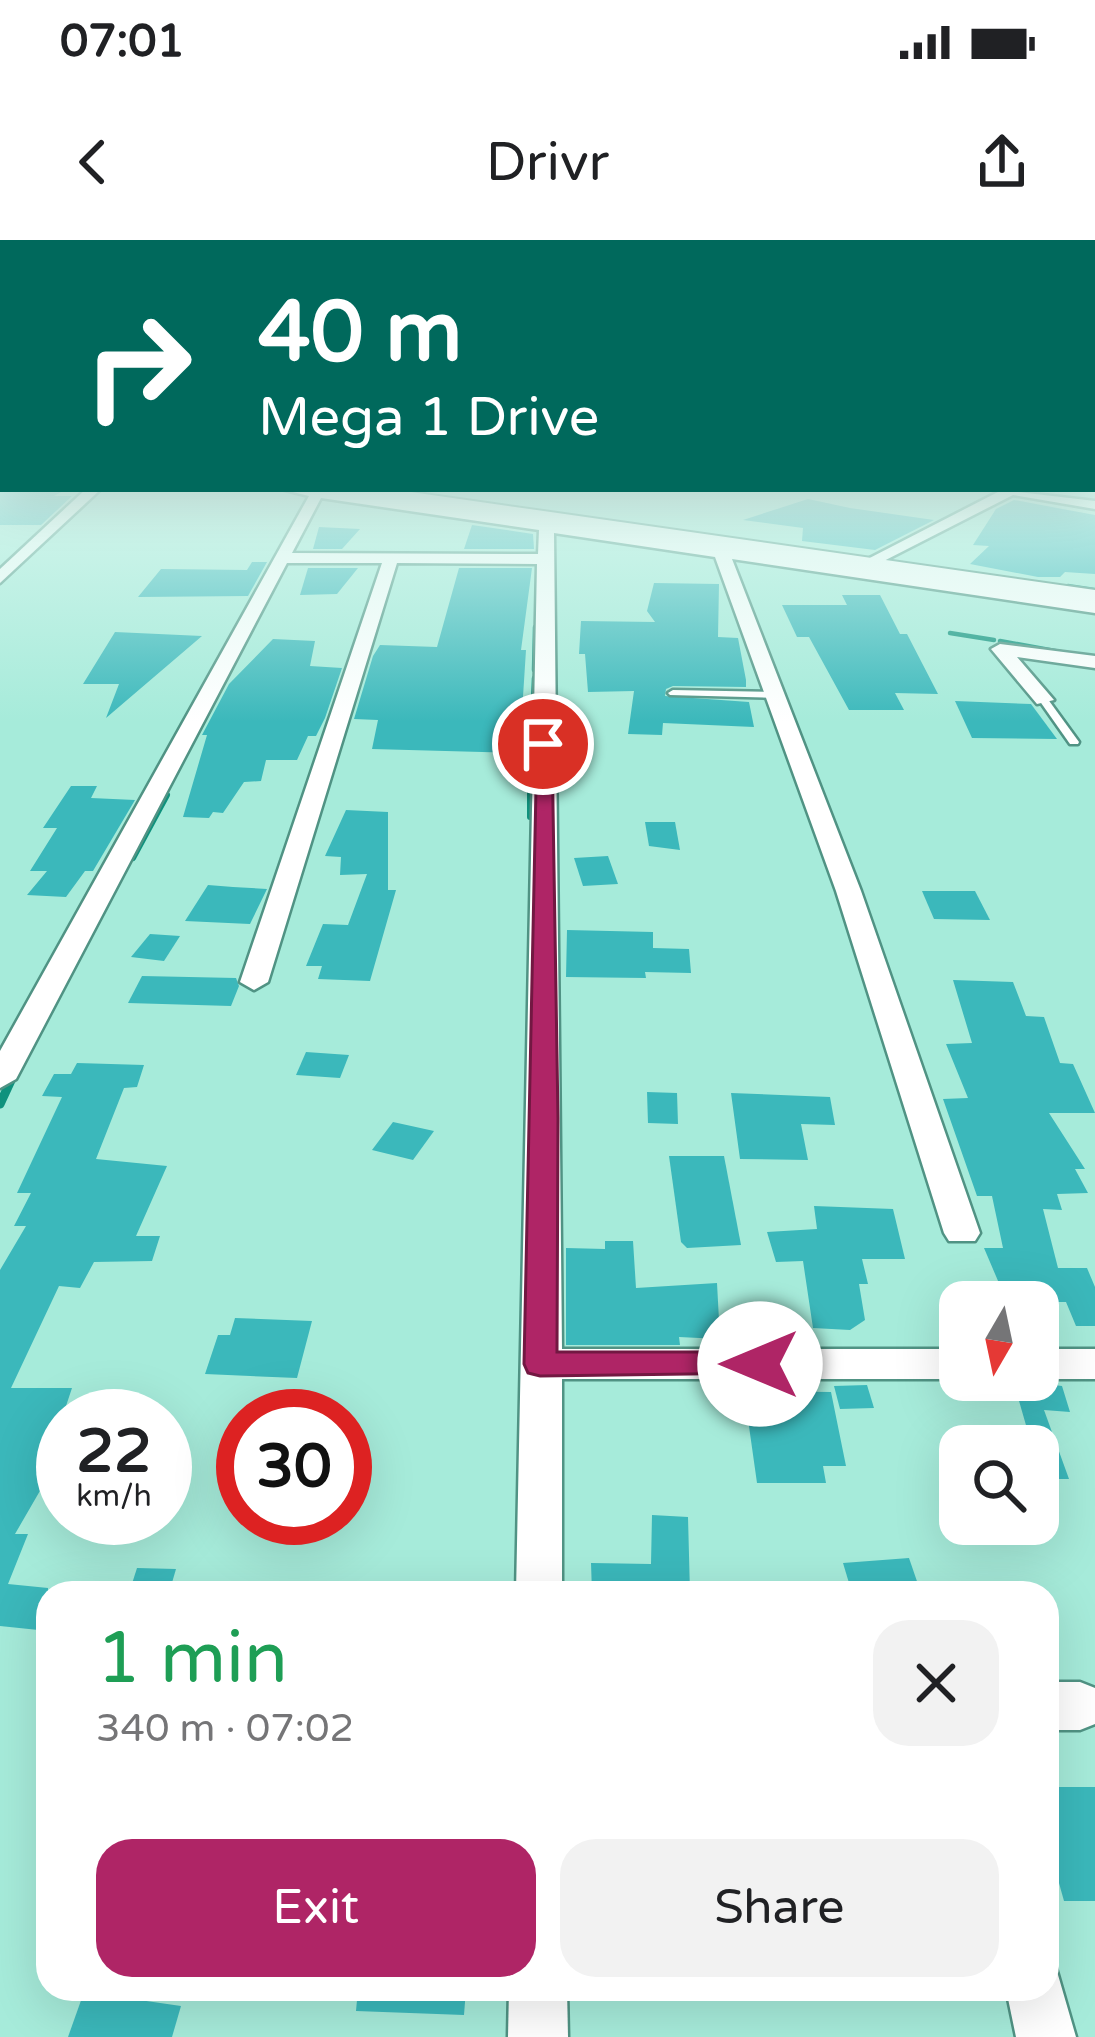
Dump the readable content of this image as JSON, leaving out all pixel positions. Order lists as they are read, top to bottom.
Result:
{
  "north": "bottom",
  "page": {
    "status": "07:01",
    "header": "Drivr",
    "turn": ["40 m", "Mega 1 Drive"],
    "speed": "22 km/h",
    "limit": "30",
    "heading": ["1 min", "340 m · 07:02"],
    "buttons": ["Exit", "Share"]
  }
}
